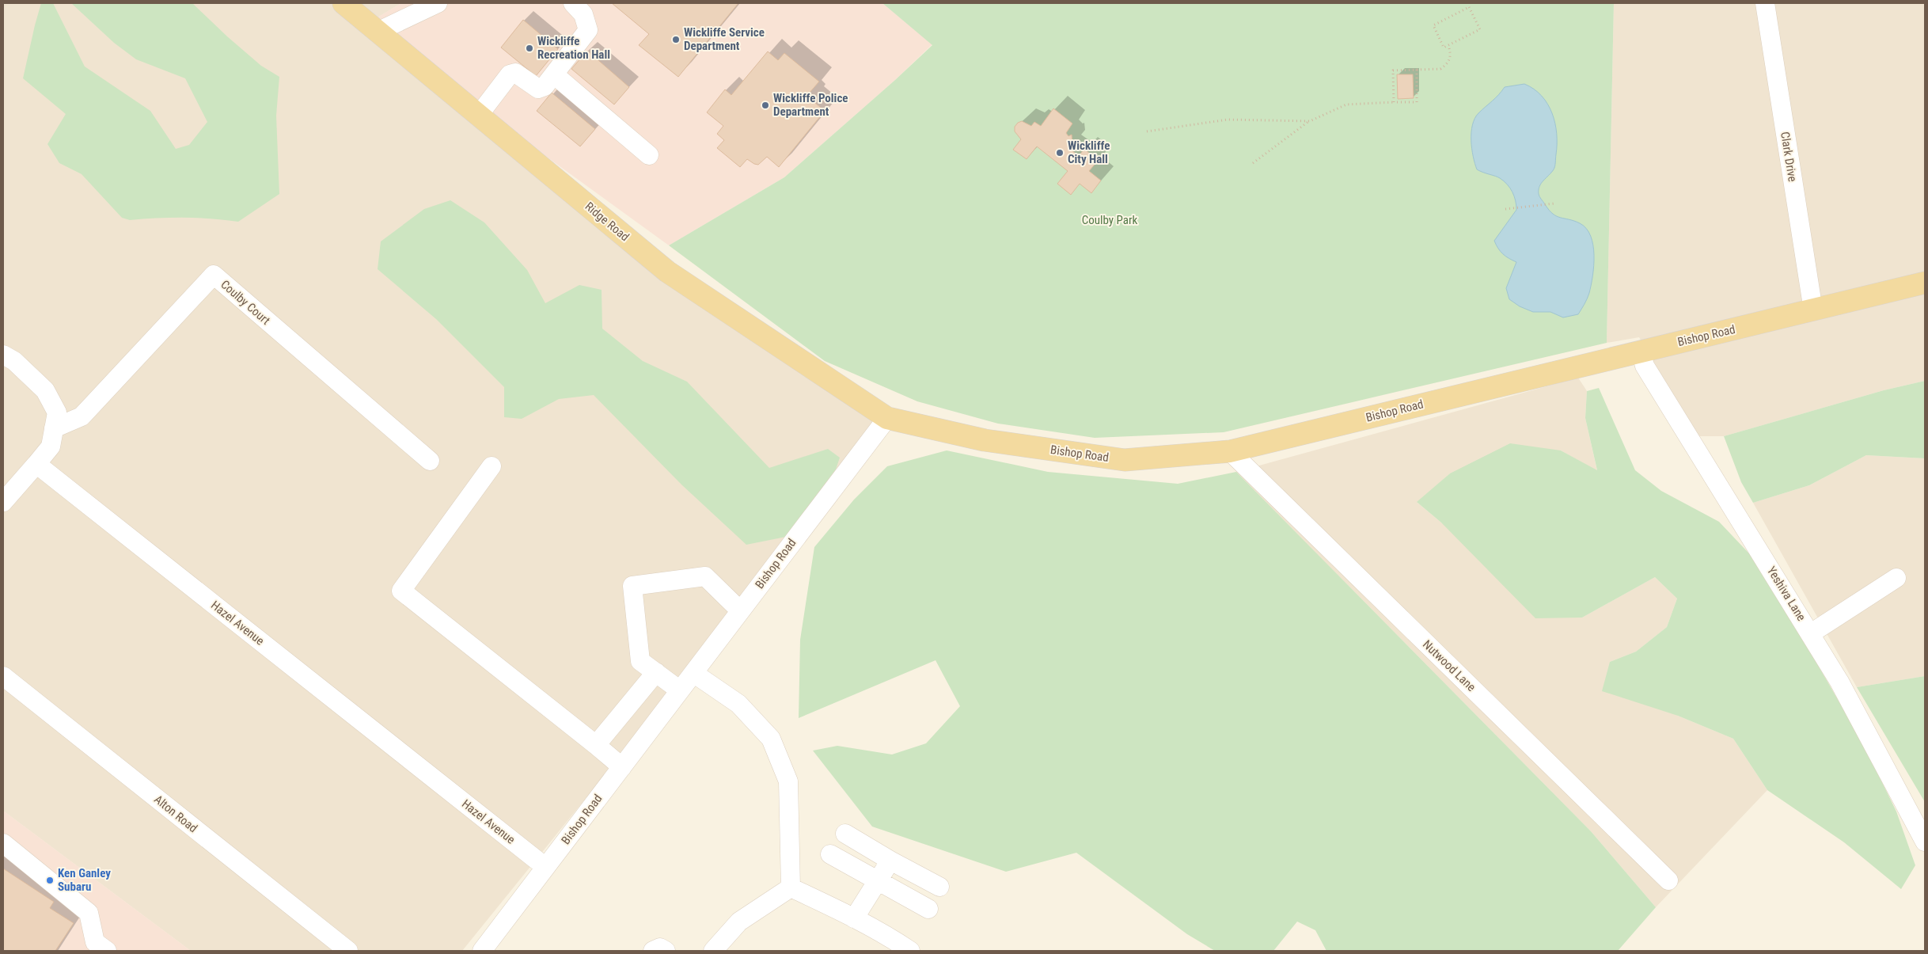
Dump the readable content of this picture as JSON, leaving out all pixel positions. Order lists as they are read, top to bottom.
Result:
{
  "streets": {
    "main road": ["Ridge Road", "Bishop Road"],
    "street": [
      "Clark Drive",
      "Coulby Court",
      "Yeshiva Lane",
      "Hazel Avenue",
      "Nutwood Lane",
      "Alton Road"
    ]
  },
  "crossings": [
    ["Clark Drive", "Bishop Road"],
    ["Ridge Road", "Bishop Road"],
    ["Bishop Road", "Yeshiva Lane"],
    ["Bishop Road", "Hazel Avenue"],
    ["Bishop Road", "Nutwood Lane"]
  ],
  "parks": ["Coulby Park"],
  "places": [
    "Wickliffe Service Department",
    "Wickliffe Recreation Hall",
    "Wickliffe Police Department",
    "Wickliffe City Hall",
    "Ken Ganley Subaru"
  ]
}
